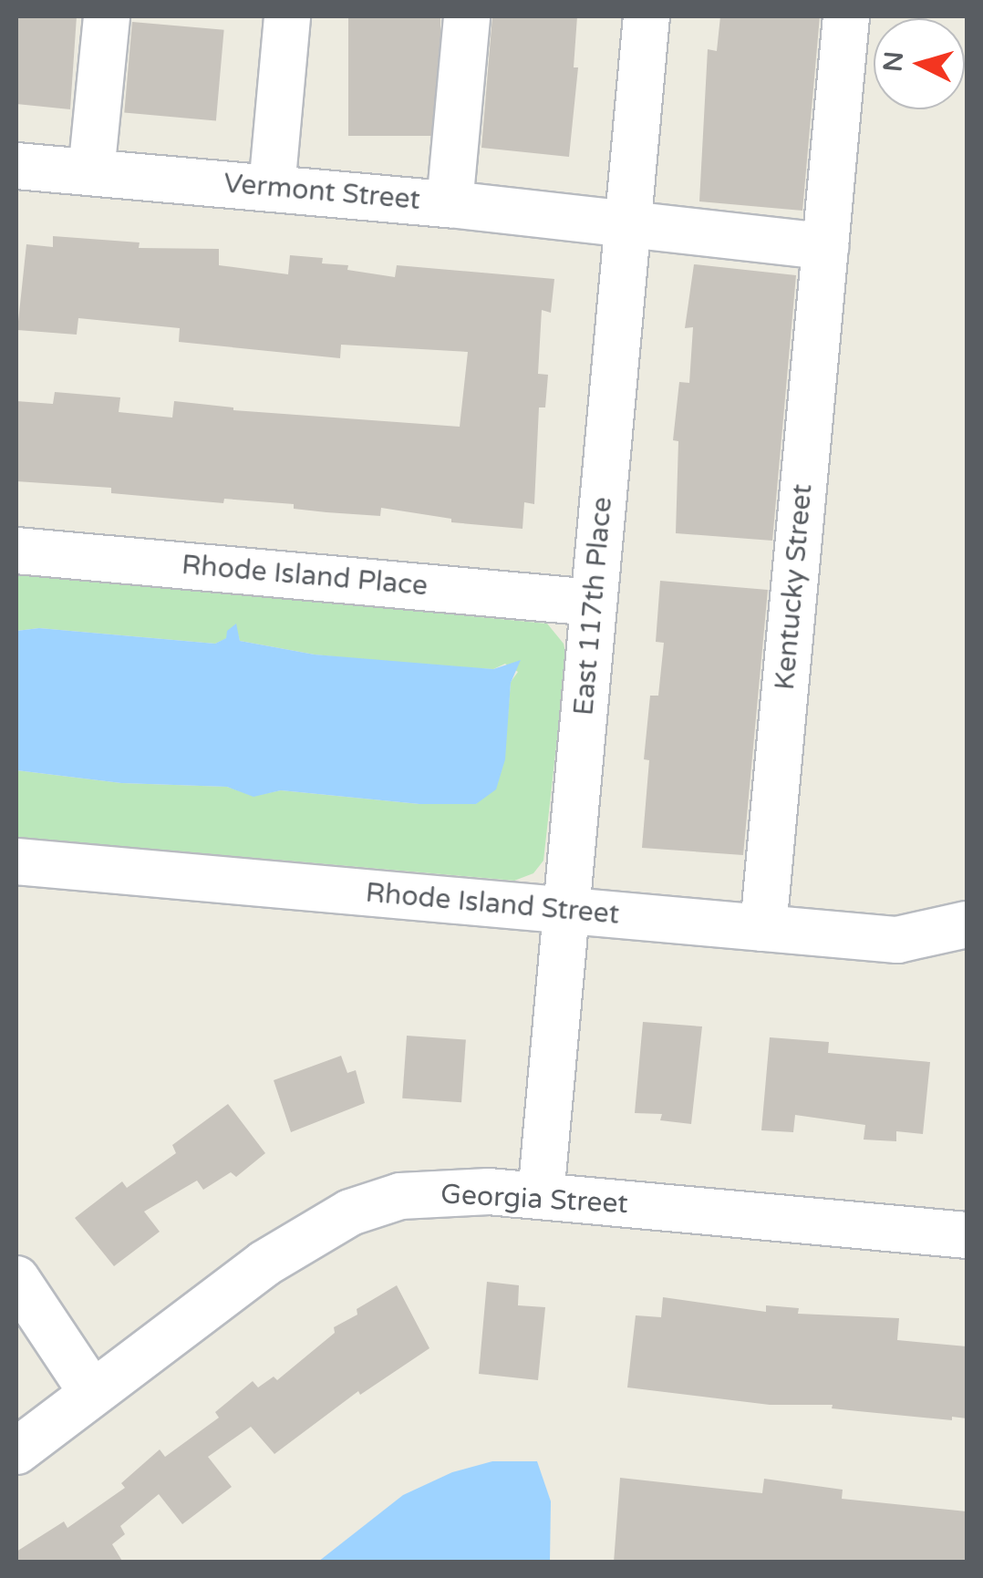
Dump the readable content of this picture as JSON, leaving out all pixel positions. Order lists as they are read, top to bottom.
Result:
{
  "streets": {
    "street": [
      "Vermont Street",
      "Rhode Island Place",
      "Kentucky Street",
      "East 117th Place",
      "Rhode Island Street",
      "Georgia Street"
    ]
  },
  "crossings": [
    ["Vermont Street", "Kentucky Street"],
    ["Vermont Street", "East 117th Place"],
    ["Rhode Island Place", "East 117th Place"],
    ["Kentucky Street", "Rhode Island Street"],
    ["East 117th Place", "Rhode Island Street"],
    ["East 117th Place", "Georgia Street"]
  ],
  "north": "left"
}
